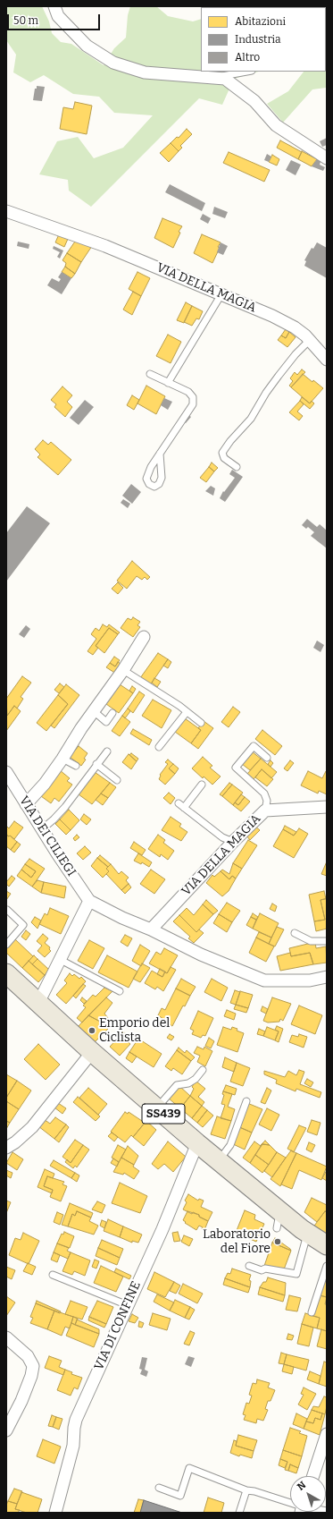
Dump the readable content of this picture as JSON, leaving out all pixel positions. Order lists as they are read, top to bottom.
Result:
{
  "streets": {
    "main road": ["SS439"],
    "street": ["VIA DELLA MAGIA", "VIA DEI CILIEGI", "VIA DI CONFINE"]
  },
  "crossings": [
    ["SS439", "VIA DI CONFINE"]
  ],
  "places": ["Emporio del Ciclista", "Laboratorio del Fiore"],
  "legend": ["Abitazioni", "Industria", "Altro"],
  "scale_bar": "50 m",
  "north": "top left"
}
